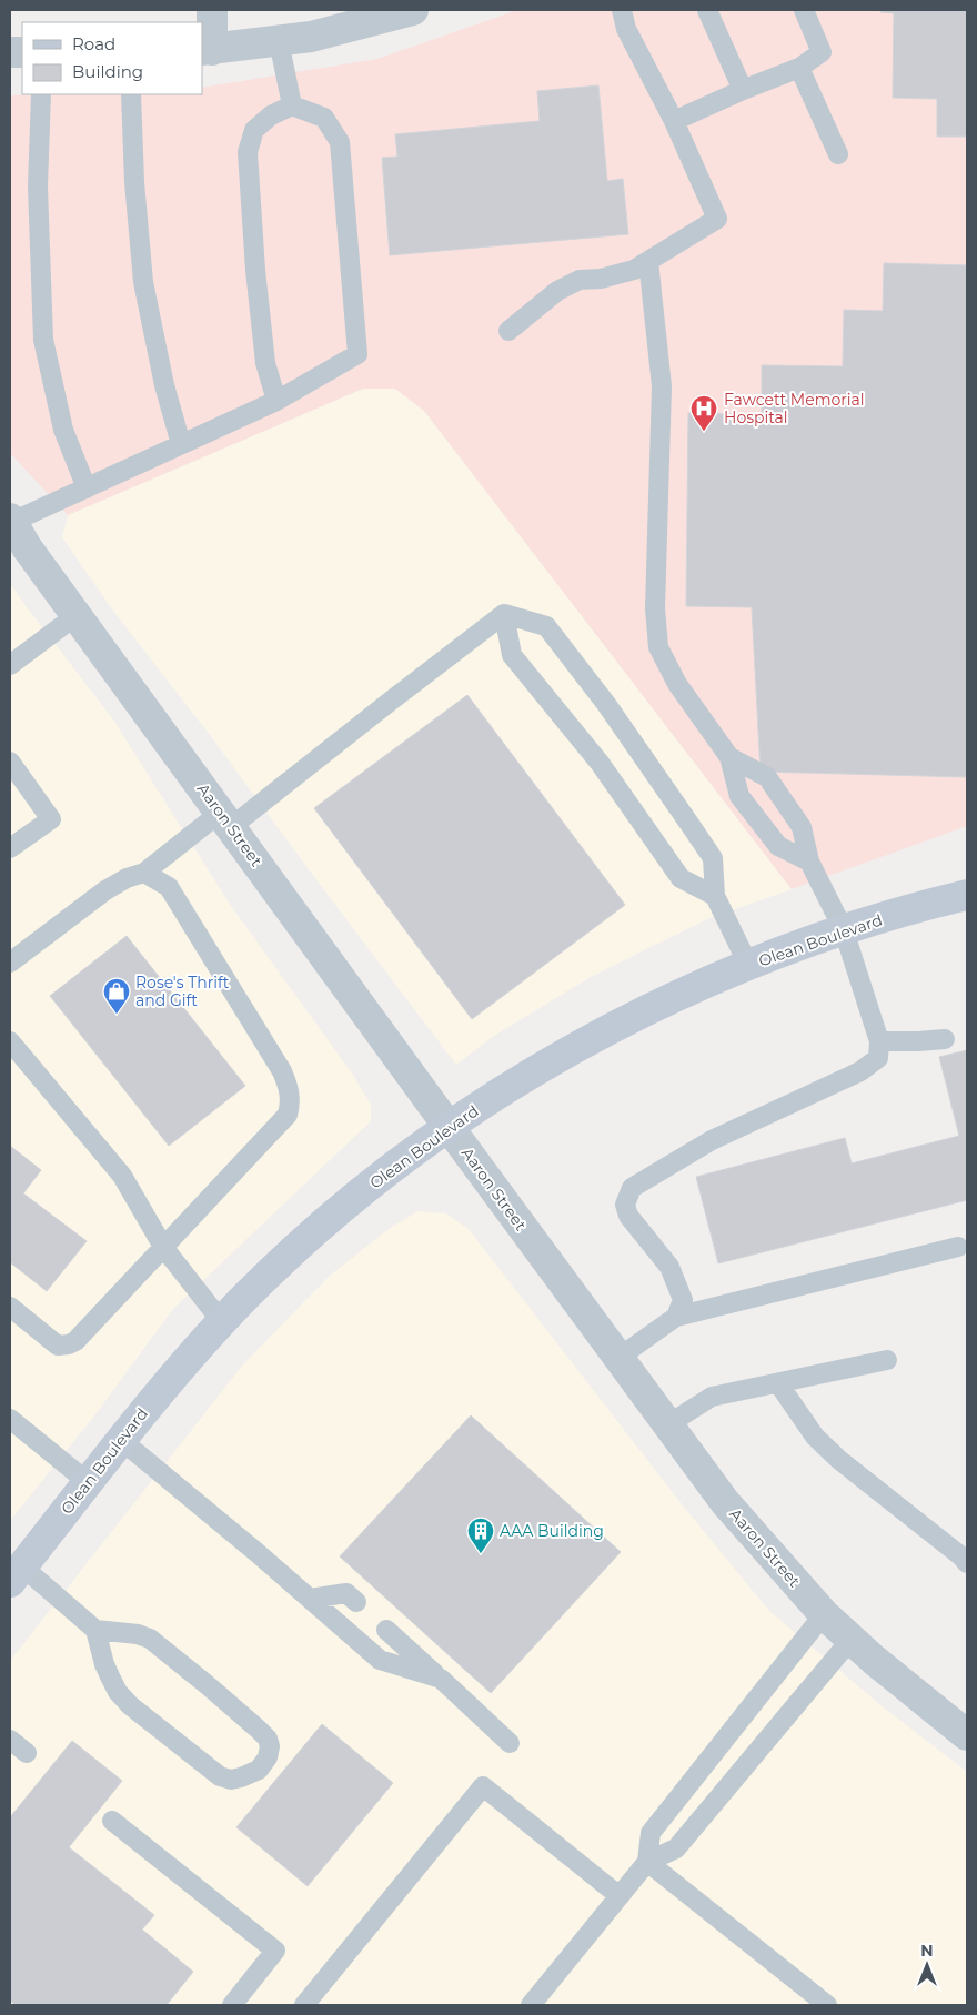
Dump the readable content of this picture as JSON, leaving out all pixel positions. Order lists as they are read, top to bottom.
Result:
{
  "streets": {
    "street": ["Aaron Street", "Olean Boulevard"]
  },
  "crossings": [
    ["Aaron Street", "Olean Boulevard"]
  ],
  "places": {
    "hospital": ["Fawcett Memorial Hospital"],
    "shop": ["Rose's Thrift and Gift"],
    "building": ["AAA Building"]
  },
  "legend": ["Road", "Building"],
  "north": "top"
}
